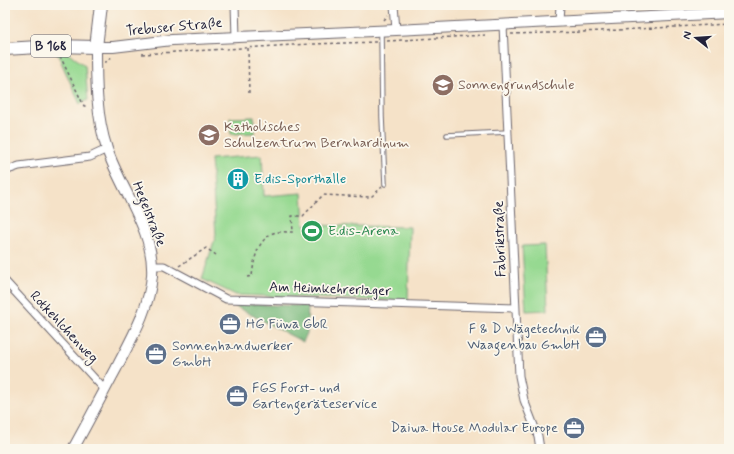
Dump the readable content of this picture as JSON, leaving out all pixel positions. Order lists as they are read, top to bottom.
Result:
{
  "streets": {
    "main road": ["Trebuser Straße", "B 168"],
    "street": [
      "Hegelstraße",
      "Fabrikstraße",
      "Am Heimkehrerlager",
      "Rotkehlchenweg"
    ]
  },
  "crossings": [
    ["Trebuser Straße", "Hegelstraße"],
    ["Trebuser Straße", "Fabrikstraße"],
    ["Hegelstraße", "Am Heimkehrerlager"],
    ["Hegelstraße", "Rotkehlchenweg"],
    ["Fabrikstraße", "Am Heimkehrerlager"]
  ],
  "places": {
    "school or university": ["Sonnengrundschule", "Katholisches Schulzentrum Bernhardinum"],
    "building": ["E.dis-Sporthalle"],
    "sports": ["E.dis-Arena"],
    "office": [
      "HG Füwa GbR",
      "F & D Wägetechnik Waagenbau GmbH",
      "Sonnenhandwerker GmbH",
      "FGS Forst- und Gartengeräteservice",
      "Daiwa House Modular Europe"
    ]
  },
  "north": "left"
}
